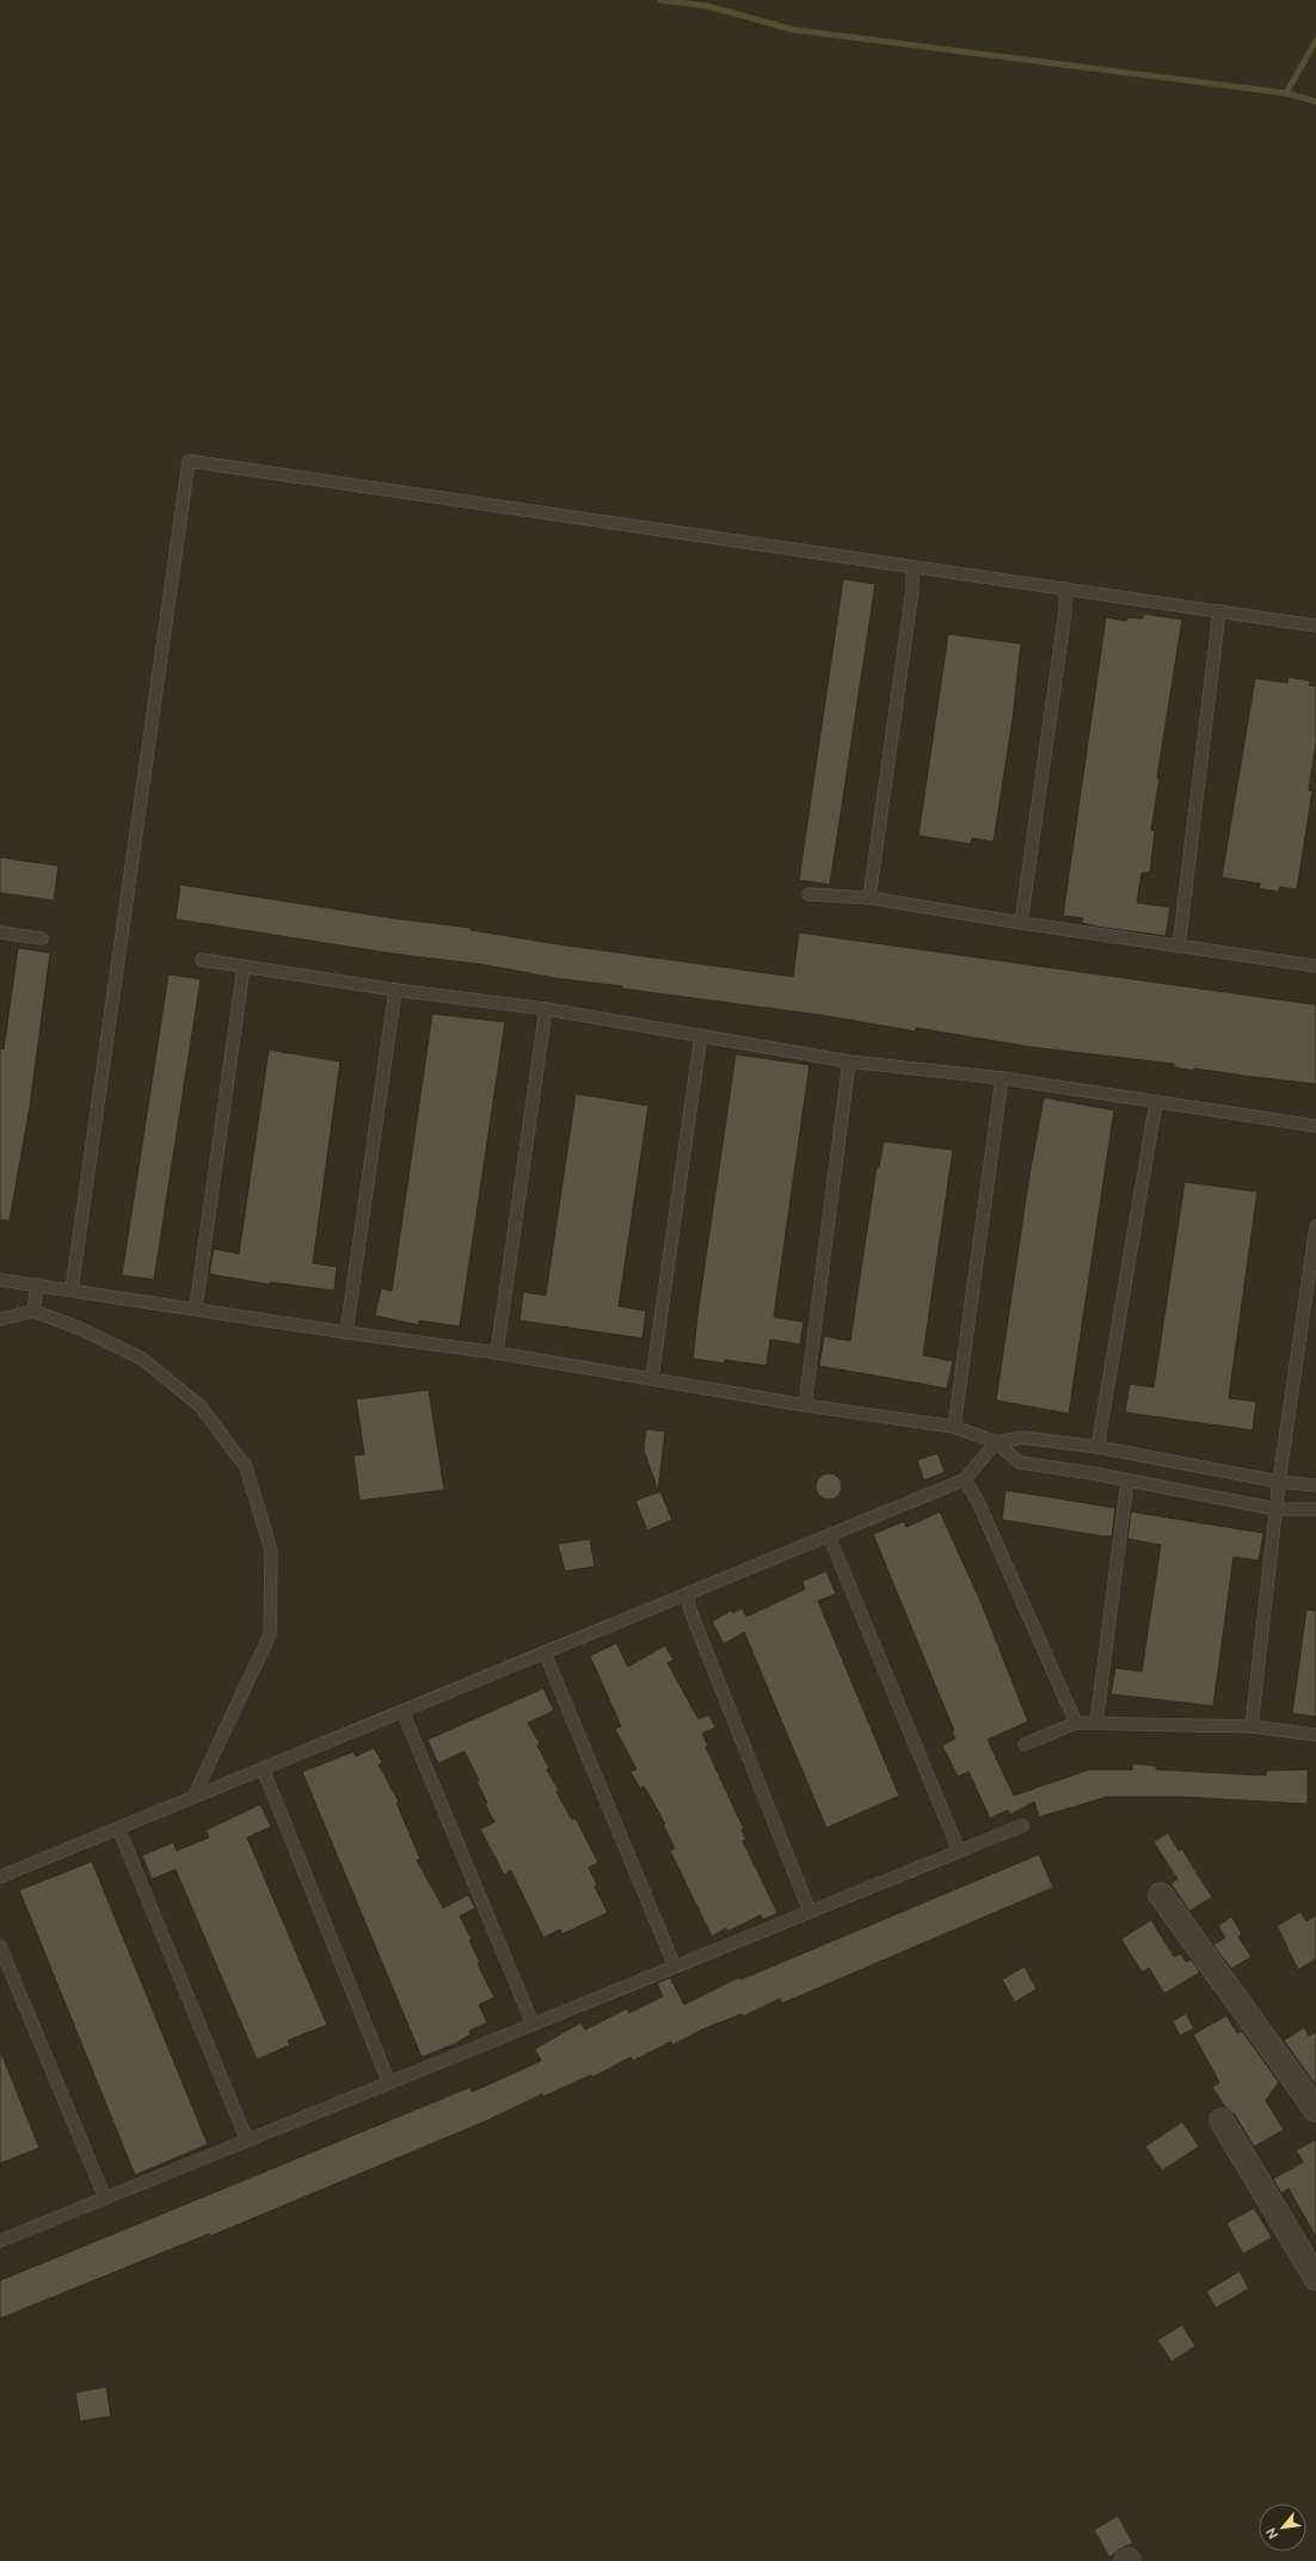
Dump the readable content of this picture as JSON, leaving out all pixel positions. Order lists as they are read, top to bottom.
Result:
{
  "north": "bottom left"
}
